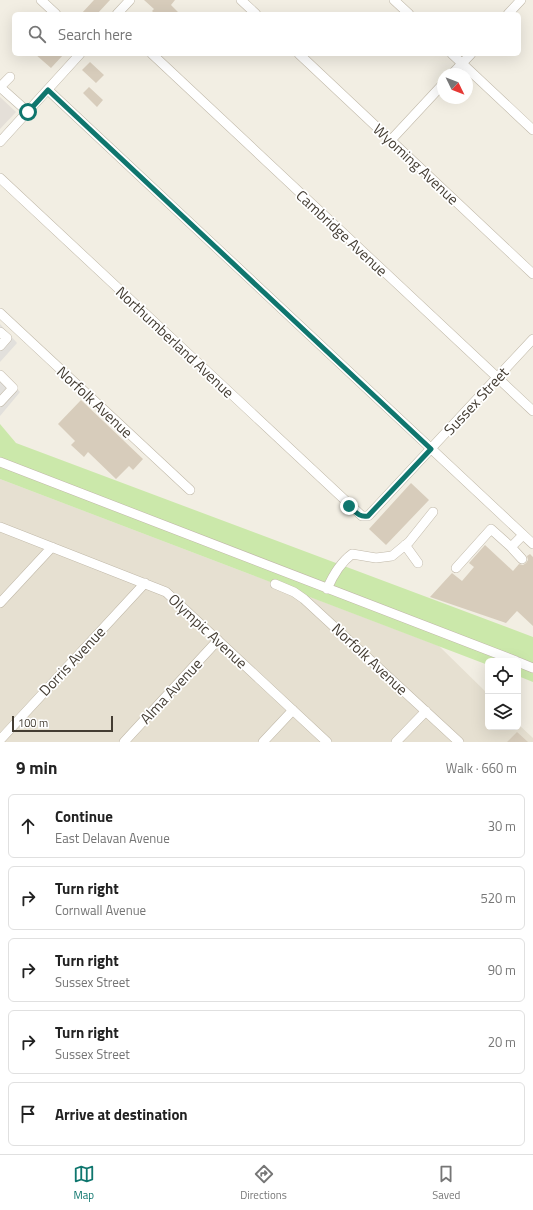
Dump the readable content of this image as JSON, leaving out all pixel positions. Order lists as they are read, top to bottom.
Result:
{
  "streets": {
    "street": [
      "Wyoming Avenue",
      "Cambridge Avenue",
      "Northumberland Avenue",
      "Sussex Street",
      "Norfolk Avenue",
      "Olympic Avenue",
      "Dorris Avenue",
      "Alma Avenue"
    ]
  },
  "crossings": [
    ["Cambridge Avenue", "Sussex Street"],
    ["Northumberland Avenue", "Sussex Street"],
    ["Olympic Avenue", "Dorris Avenue"],
    ["Olympic Avenue", "Alma Avenue"]
  ],
  "scale_bar": "100 m",
  "north": "bottom right",
  "page": {
    "search": "Search here",
    "scale": "100 m",
    "heading": ["9 min", "Walk · 660 m"],
    "list": [
      ["Continue", "East Delavan Avenue", "30 m"],
      ["Turn right", "Cornwall Avenue", "520 m"],
      ["Turn right", "Sussex Street", "90 m"],
      ["Turn right", "Sussex Street", "20 m"],
      "Arrive at destination"
    ],
    "nav": ["Map", "Directions", "Saved"]
  }
}
